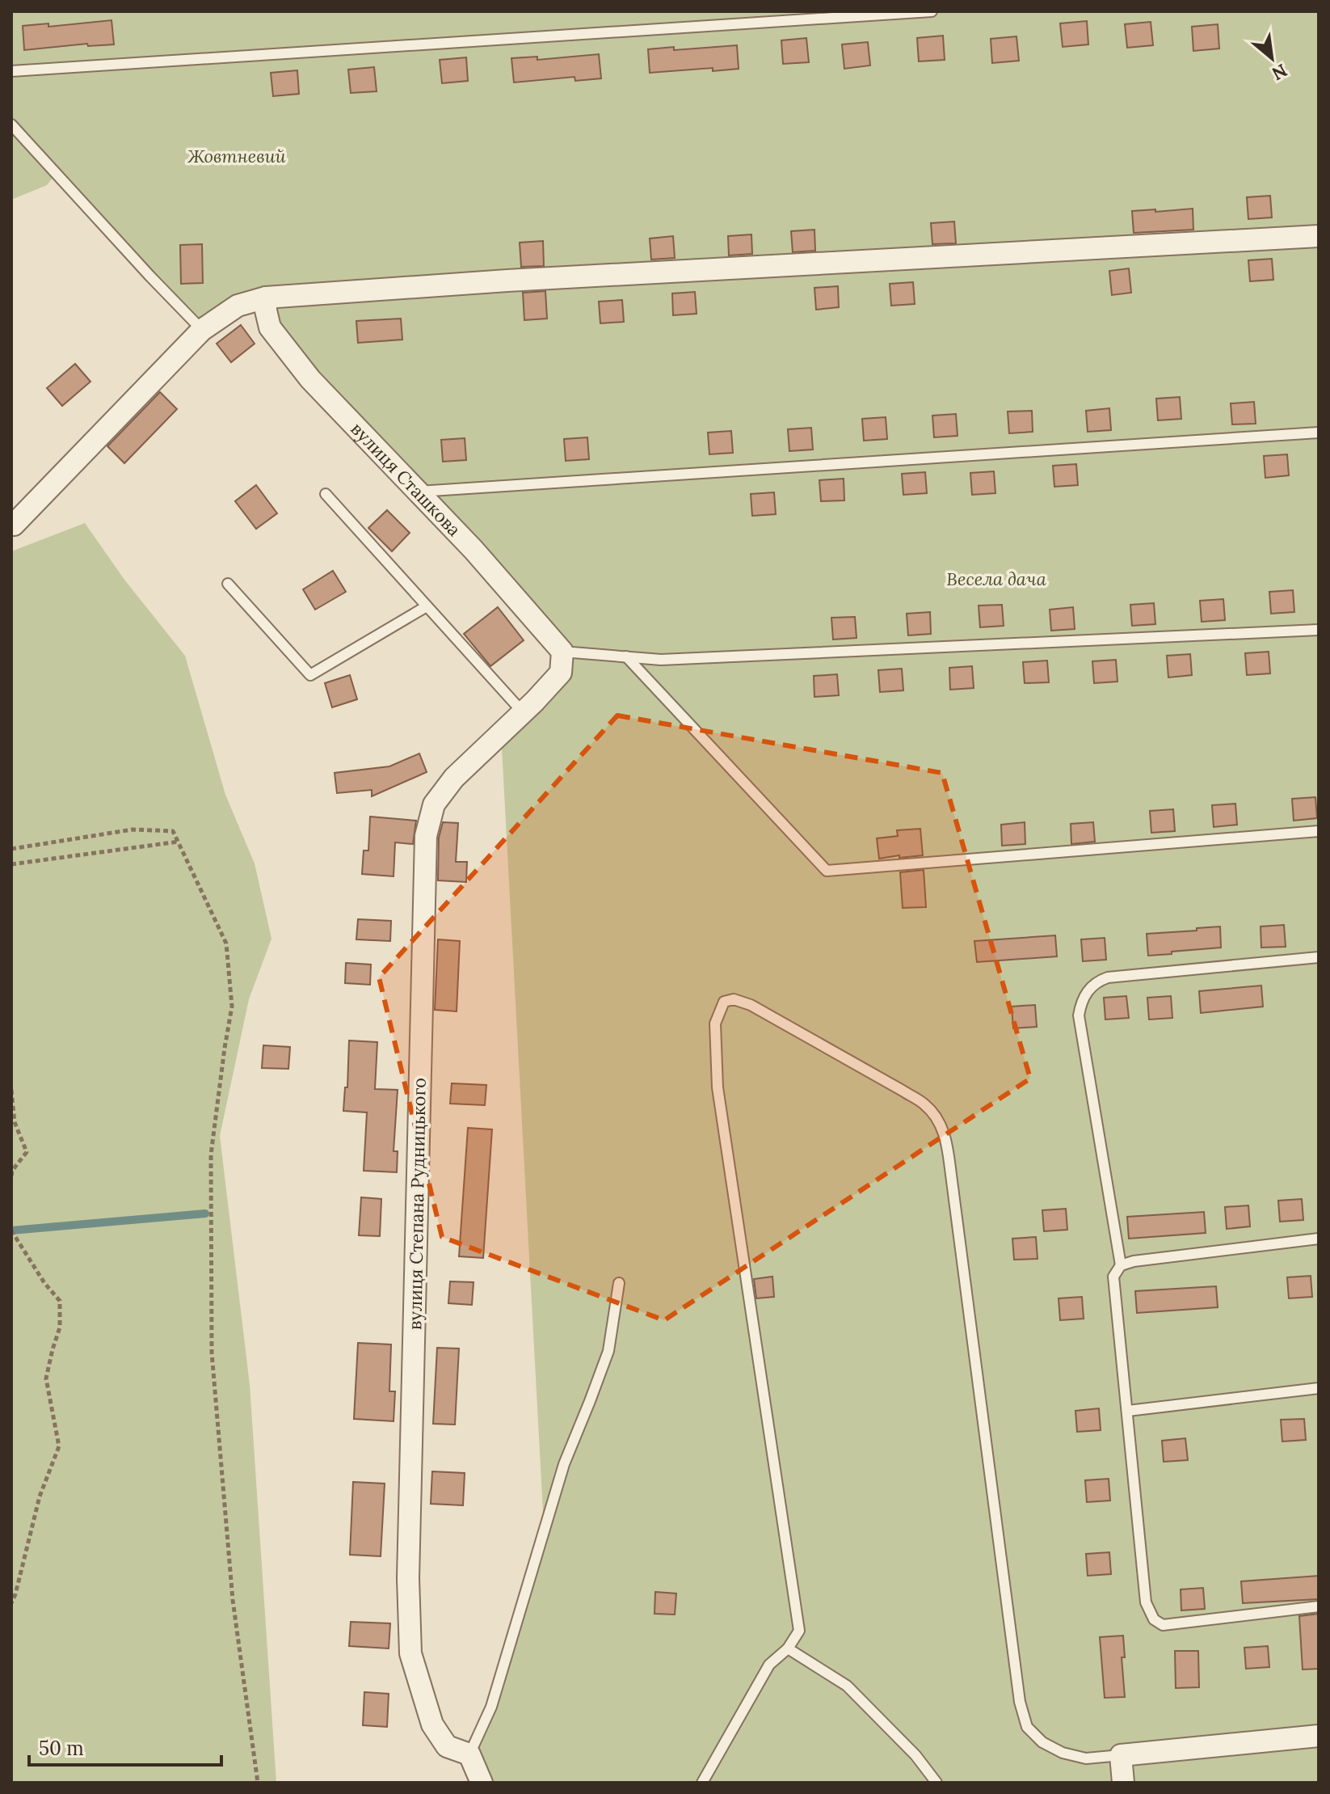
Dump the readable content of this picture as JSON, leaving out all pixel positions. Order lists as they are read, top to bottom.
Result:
{
  "streets": {
    "street": ["вулиця Сташкова", "вулиця Степана Рудницького"]
  },
  "crossings": [
    ["вулиця Сташкова", "вулиця Степана Рудницького"]
  ],
  "parks": ["Жовтневий", "Весела дача"],
  "scale_bar": "50 m",
  "north": "bottom right"
}
